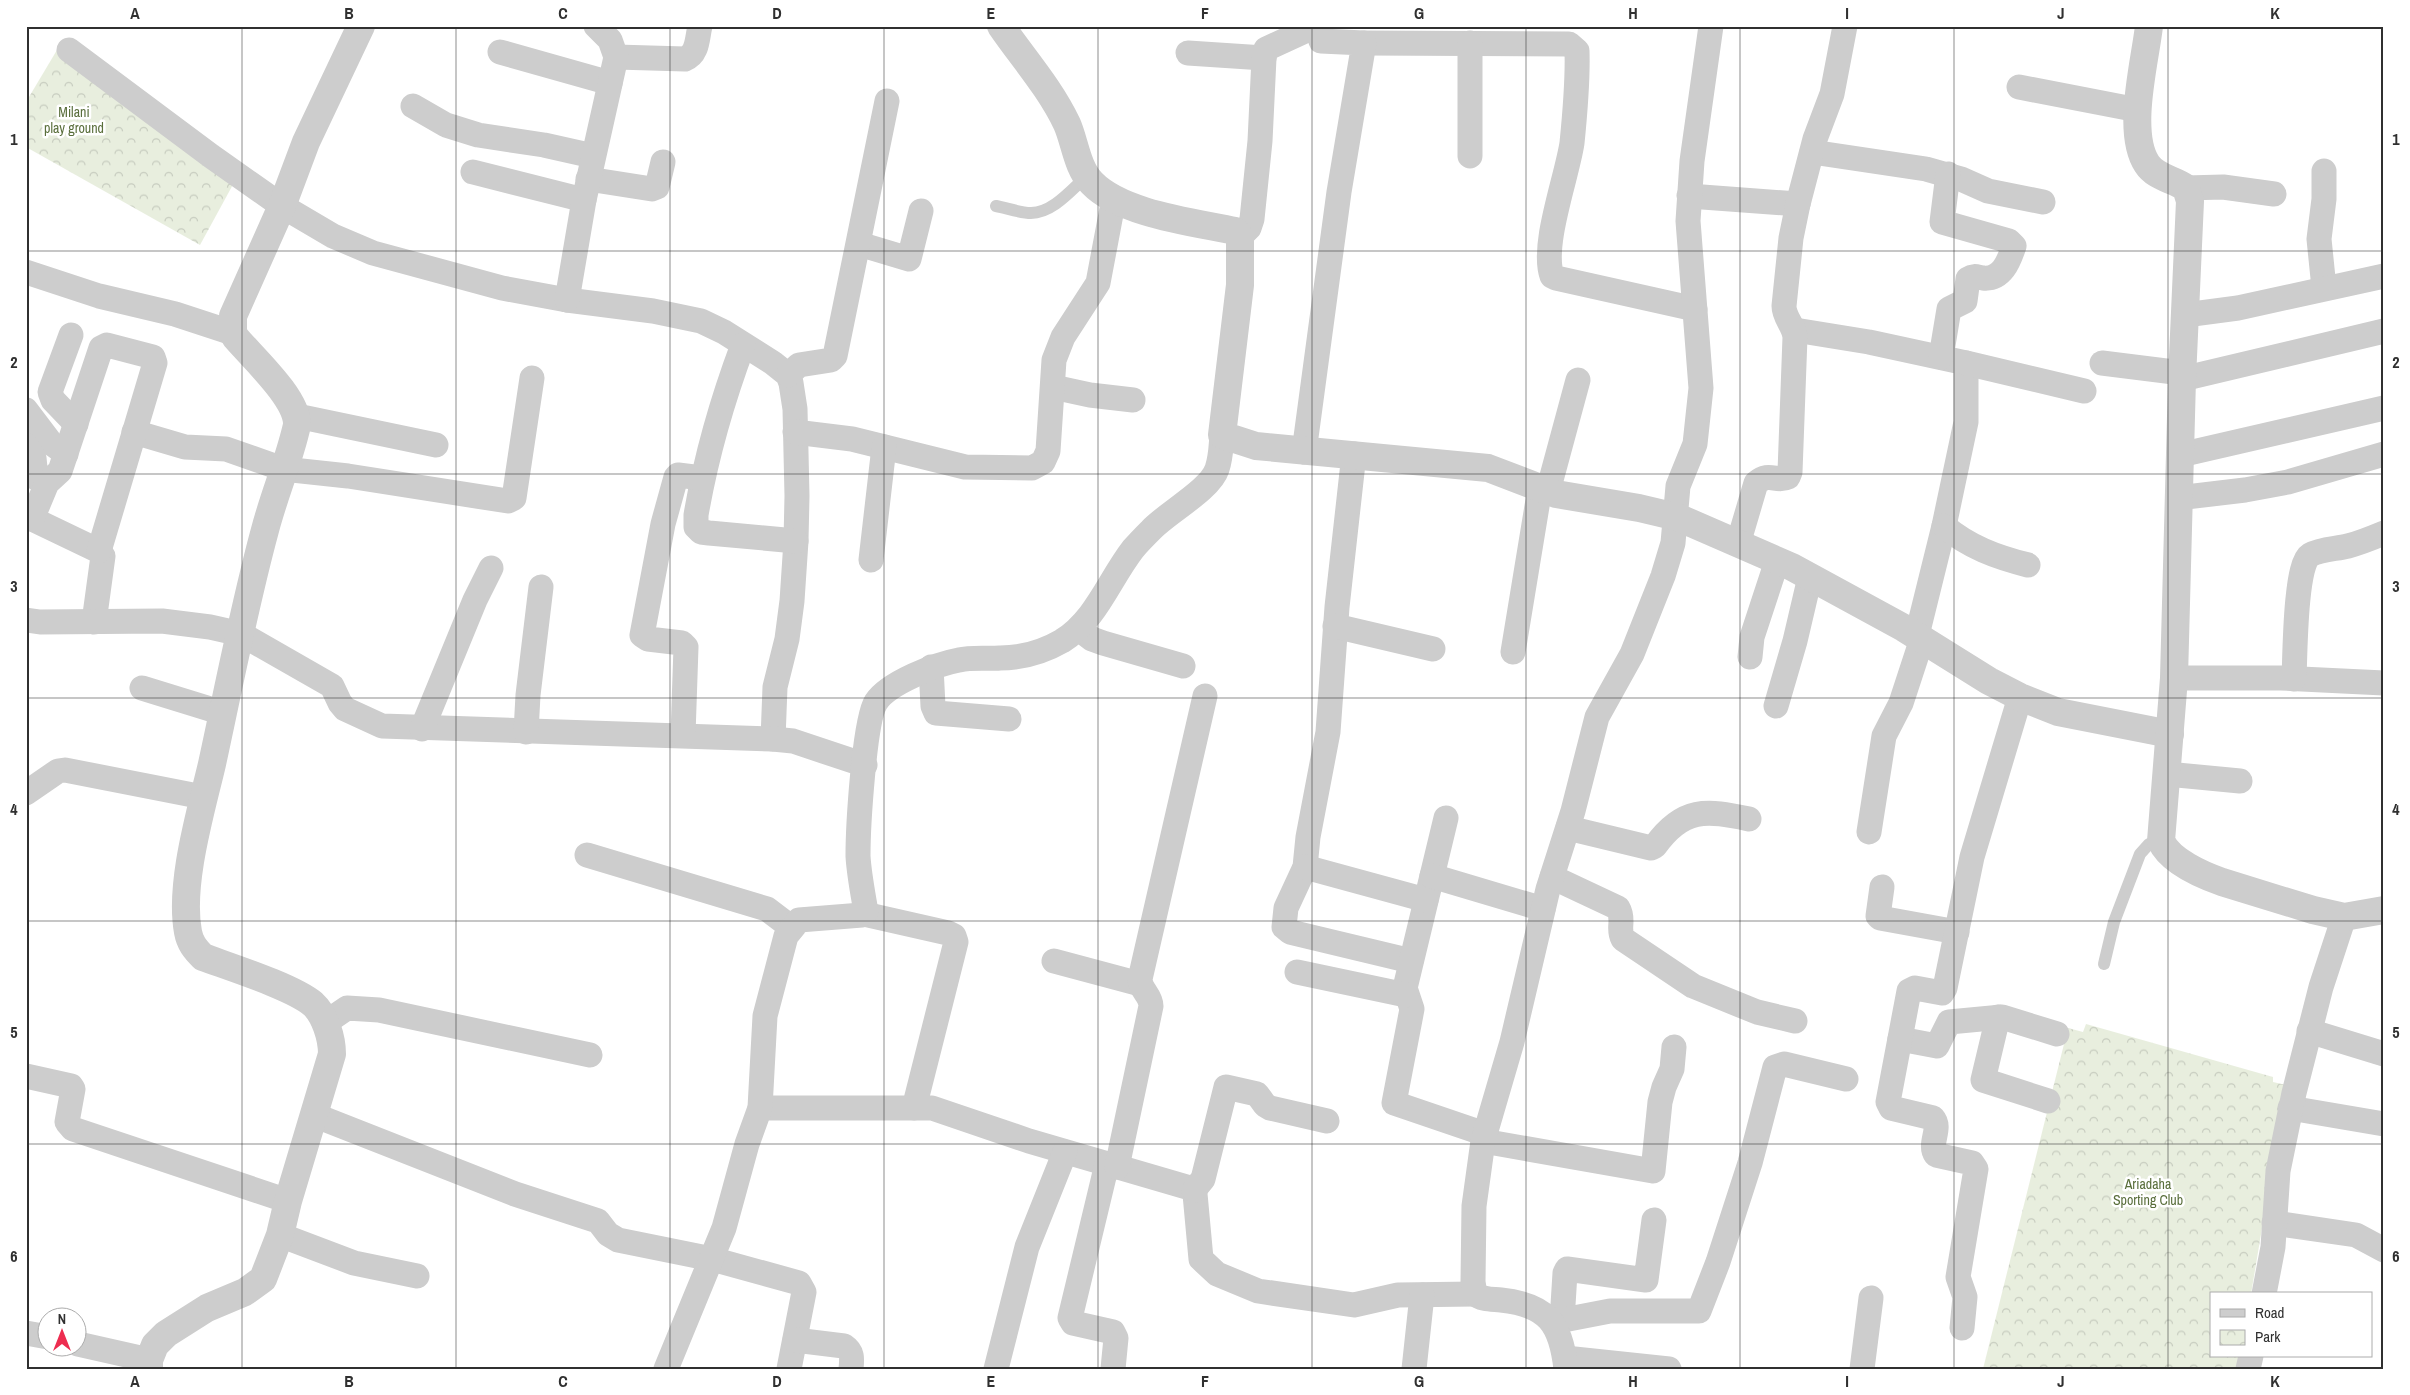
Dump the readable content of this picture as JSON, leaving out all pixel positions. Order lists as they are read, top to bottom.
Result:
{
  "parks": ["Milani play ground", "Ariadaha Sporting Club"],
  "legend": ["Road", "Park"],
  "north": "top",
  "grid": {
    "columns": [
      "A",
      "B",
      "C",
      "D",
      "E",
      "F",
      "G",
      "H",
      "I",
      "J",
      "K"
    ],
    "rows": [
      "1",
      "2",
      "3",
      "4",
      "5",
      "6"
    ]
  }
}
